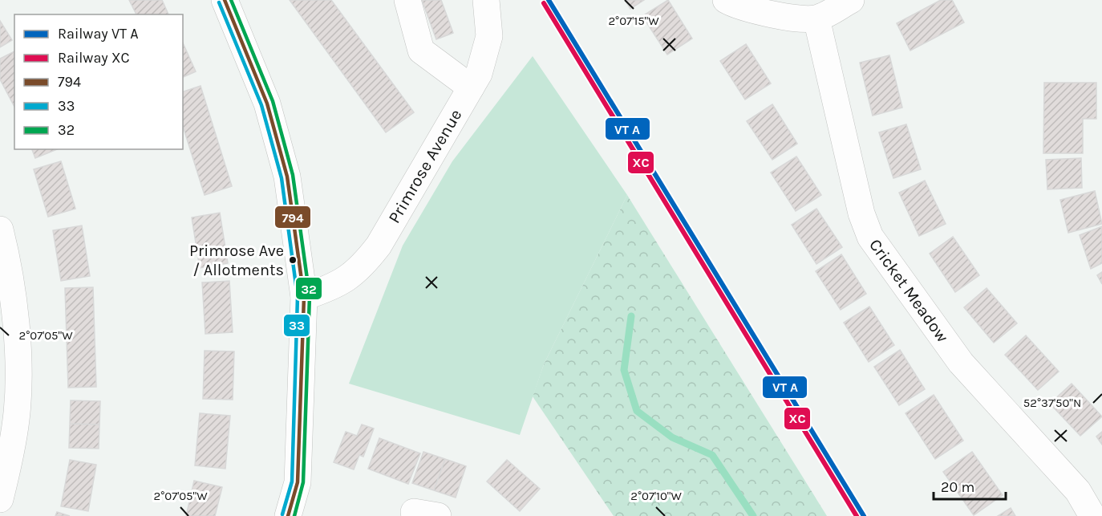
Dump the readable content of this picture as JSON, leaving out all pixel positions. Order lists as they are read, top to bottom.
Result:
{
  "streets": {
    "street": ["Primrose Avenue", "Cricket Meadow"]
  },
  "places": ["Primrose Ave / Allotments"],
  "lines": [
    "transit line 794",
    "transit line 32",
    "transit line 33",
    "rail line XC"
  ],
  "legend": [
    "Railway VT A",
    "Railway XC",
    "794",
    "33",
    "32"
  ],
  "scale_bar": "20 m",
  "coordinates": [
    "2°07'15\"W",
    "2°07'05\"W",
    "52°37'50\"N",
    "2°07'10\"W"
  ]
}
